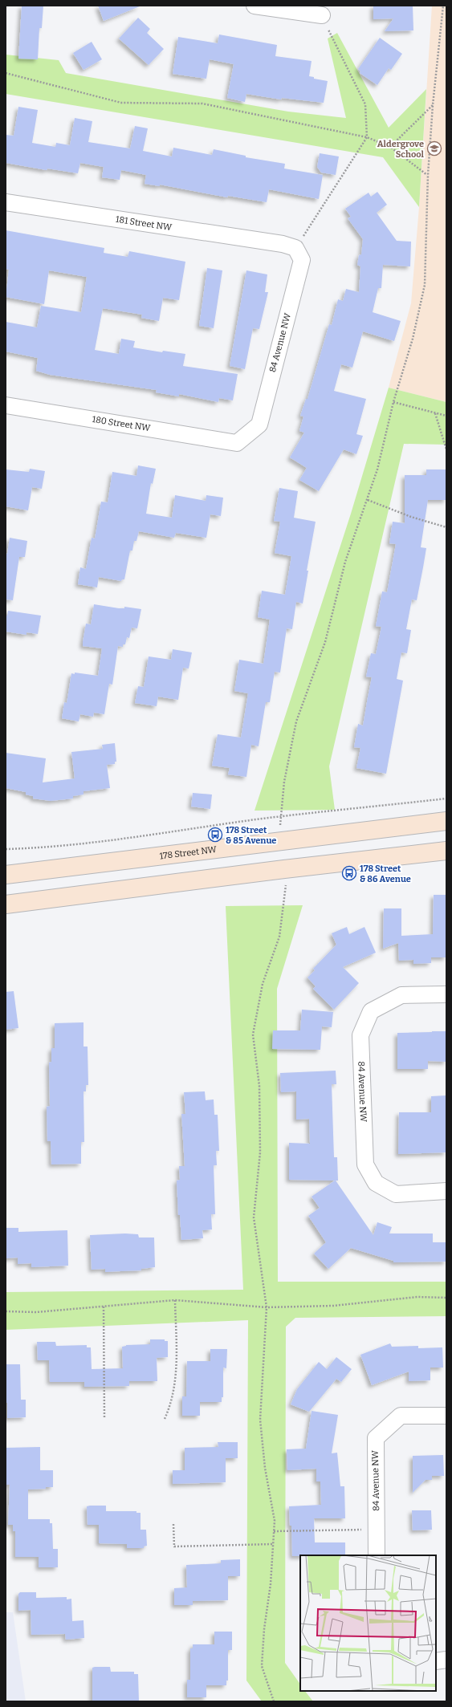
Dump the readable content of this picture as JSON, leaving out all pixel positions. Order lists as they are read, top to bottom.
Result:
{
  "streets": {
    "main road": ["178 Street NW"],
    "street": ["181 Street NW", "84 Avenue NW", "180 Street NW"]
  },
  "crossings": [
    ["181 Street NW", "84 Avenue NW"],
    ["84 Avenue NW", "180 Street NW"]
  ],
  "places": {
    "school or university": ["Aldergrove School"],
    "bus stop": ["178 Street & 85 Avenue", "178 Street & 86 Avenue"]
  }
}
